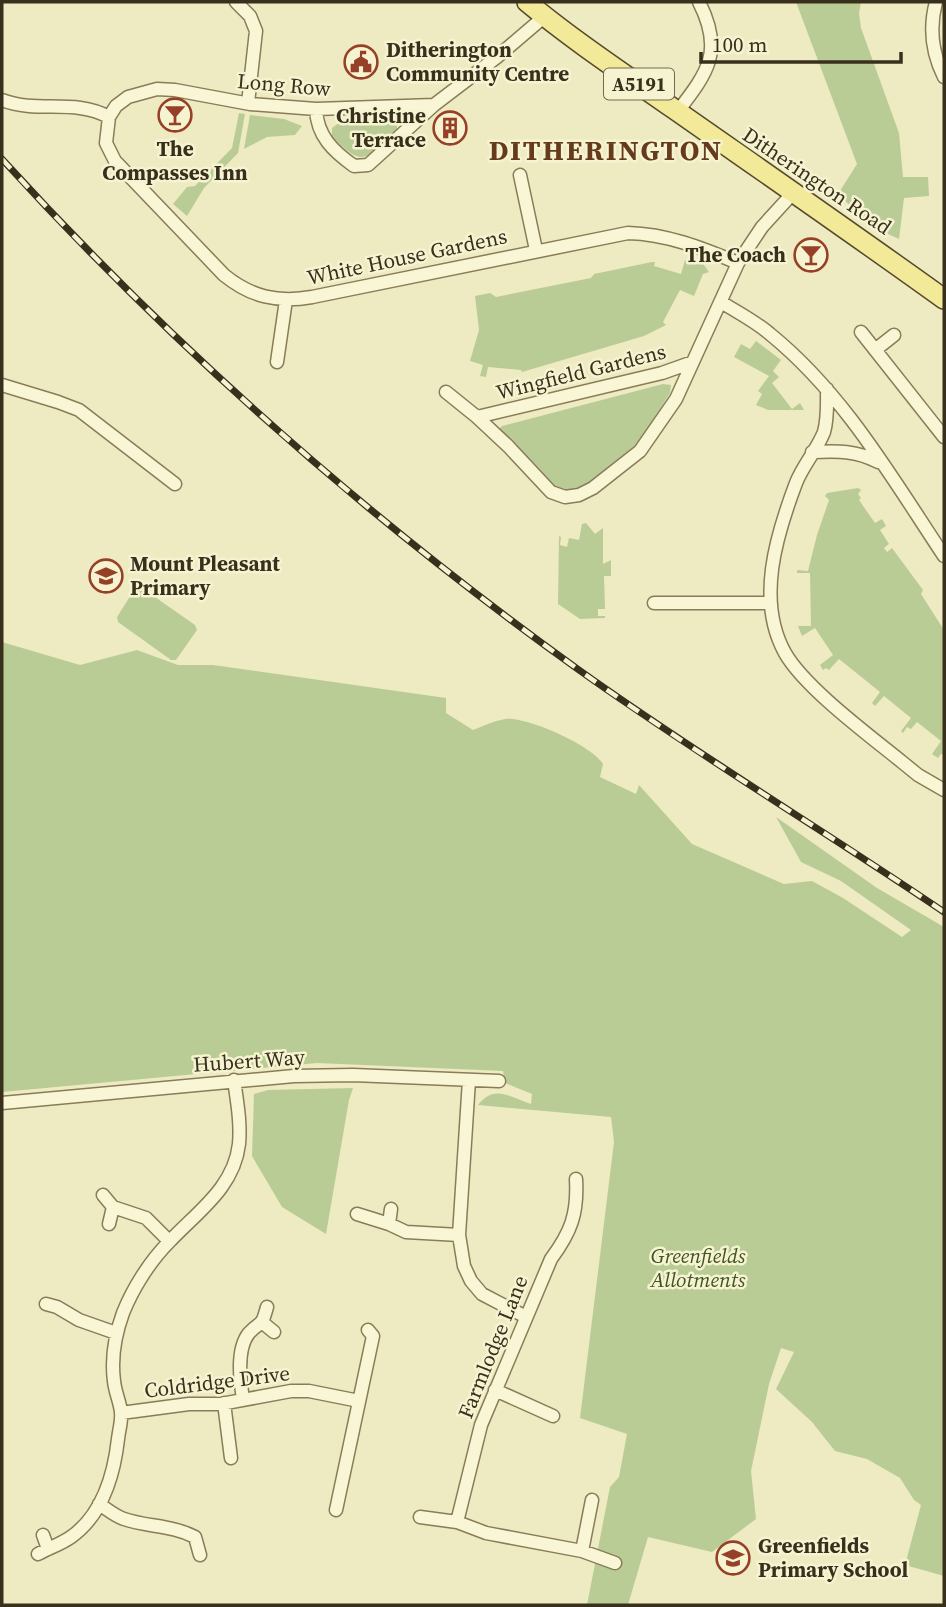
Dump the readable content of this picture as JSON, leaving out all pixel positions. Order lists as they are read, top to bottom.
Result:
{
  "streets": {
    "main road": ["A5191", "Ditherington Road"],
    "street": [
      "Long Row",
      "White House Gardens",
      "Wingfield Gardens",
      "Hubert Way",
      "Farmlodge Lane",
      "Coldridge Drive"
    ]
  },
  "crossings": [
    ["Long Row", "White House Gardens"],
    ["Ditherington Road", "Wingfield Gardens"],
    ["White House Gardens", "Wingfield Gardens"]
  ],
  "districts": ["DITHERINGTON"],
  "parks": ["Greenfields Allotments"],
  "places": {
    "public building": ["Ditherington Community Centre"],
    "bar": ["The Compasses Inn", "The Coach"],
    "building": ["Christine Terrace"],
    "school or university": ["Mount Pleasant Primary", "Greenfields Primary School"]
  },
  "scale_bar": "100 m"
}
